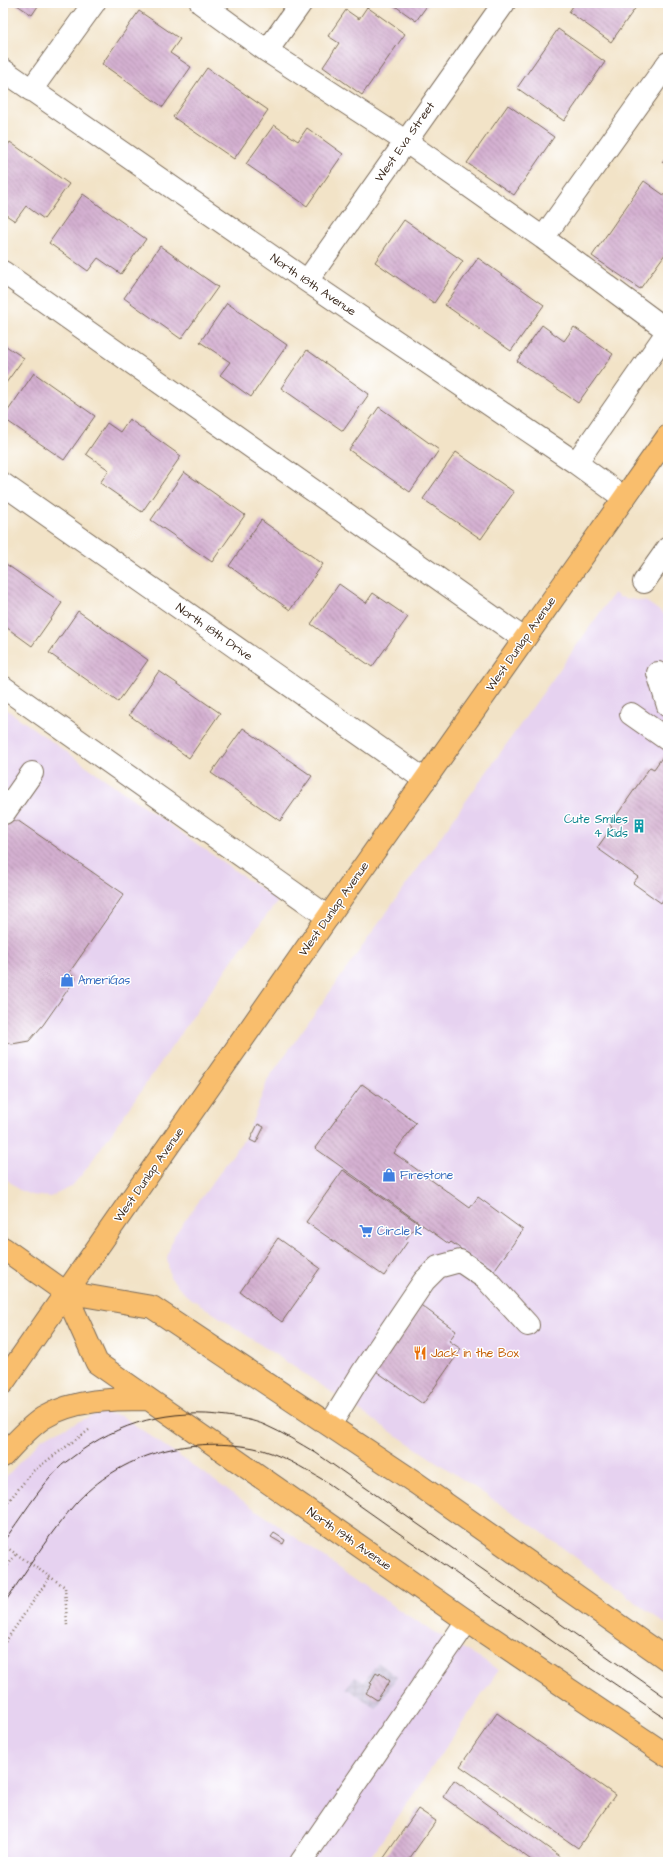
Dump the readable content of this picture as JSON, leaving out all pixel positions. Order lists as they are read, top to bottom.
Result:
{
  "streets": {
    "main road": ["West Dunlap Avenue", "North 19th Avenue"],
    "street": ["West Eva Street", "North 18th Avenue", "North 18th Drive"]
  },
  "crossings": [
    ["West Eva Street", "North 18th Avenue"],
    ["North 18th Avenue", "West Dunlap Avenue"],
    ["North 18th Drive", "West Dunlap Avenue"],
    ["West Dunlap Avenue", "North 19th Avenue"]
  ],
  "places": {
    "building": ["Cute Smiles 4 Kids"],
    "shop": ["AmeriGas", "Firestone"],
    "supermarket": ["Circle K"],
    "restaurant": ["Jack in the Box"]
  }
}
